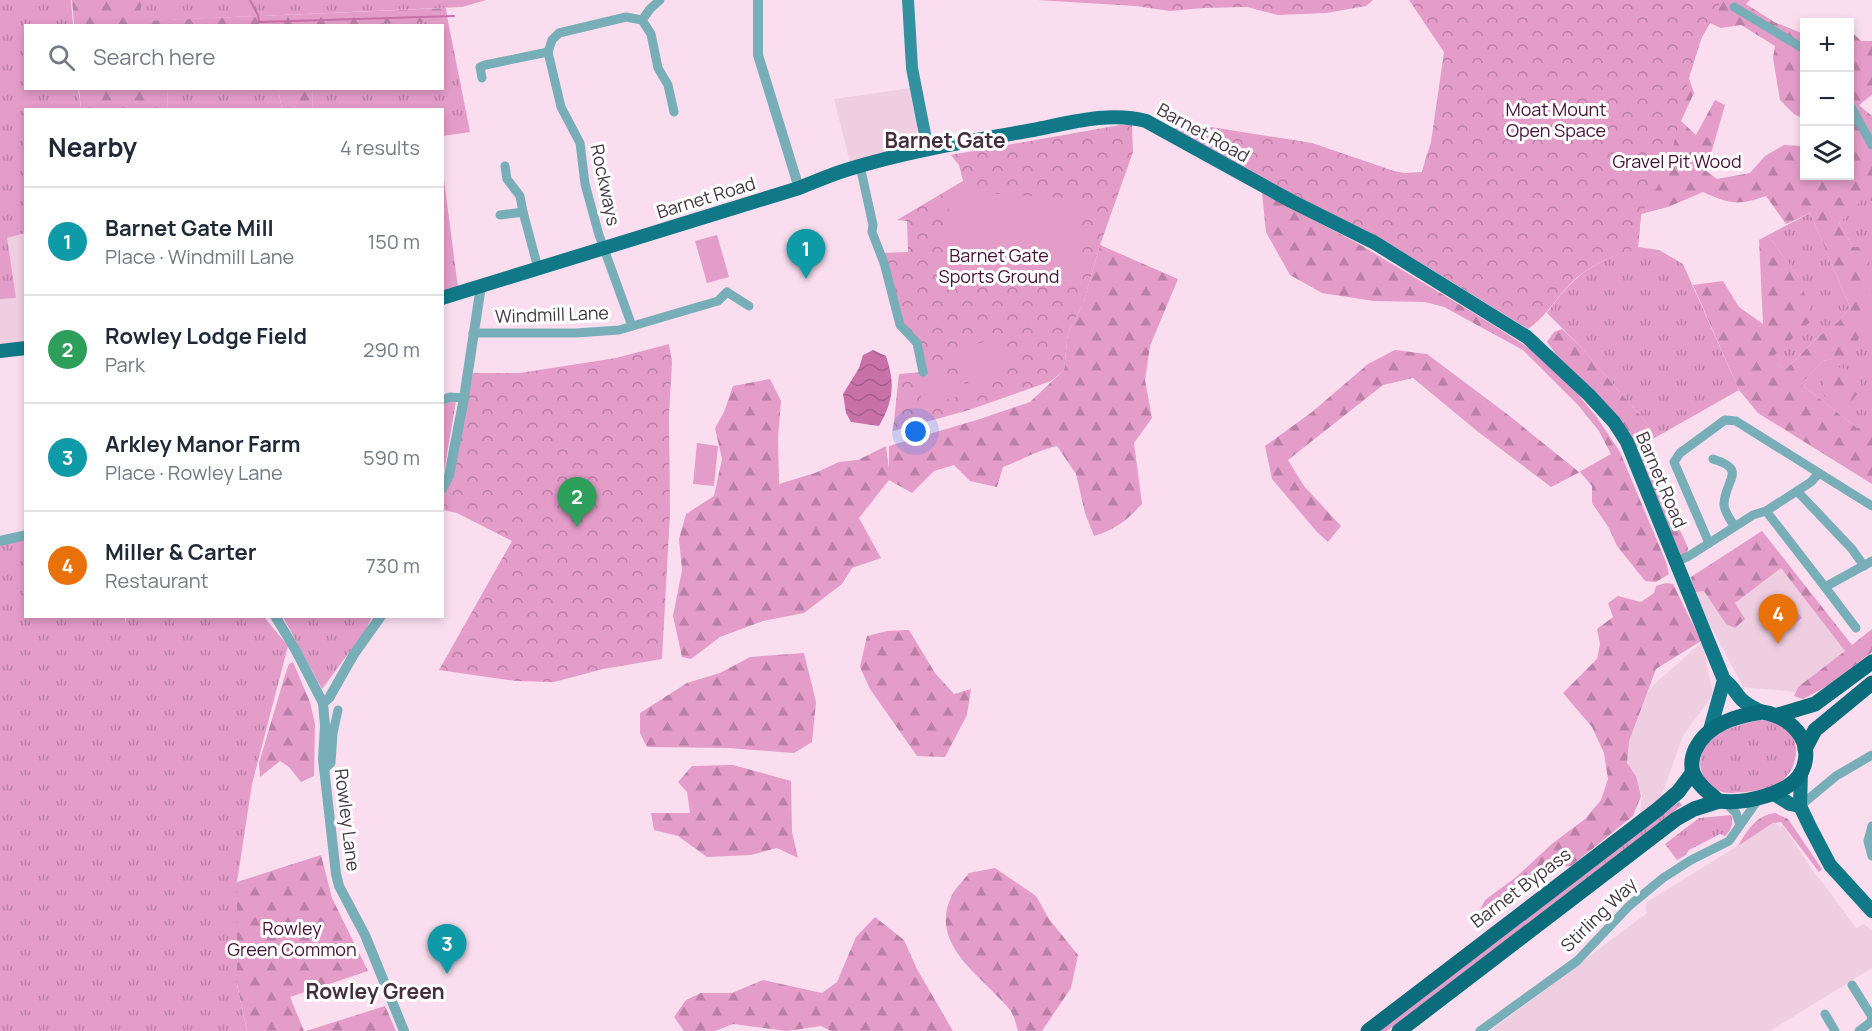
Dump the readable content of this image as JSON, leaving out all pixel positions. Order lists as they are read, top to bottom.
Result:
{
  "streets": {
    "highway": ["Barnet Bypass"],
    "main road": ["Barnet Road"],
    "street": [
      "Rockways",
      "Windmill Lane",
      "Rowley Lane",
      "Stirling Way"
    ]
  },
  "crossings": [
    ["Barnet Road", "Rockways"],
    ["Barnet Road", "Windmill Lane"],
    ["Barnet Road", "Barnet Bypass"],
    ["Barnet Road", "Stirling Way"],
    ["Rockways", "Windmill Lane"],
    ["Barnet Bypass", "Stirling Way"]
  ],
  "districts": ["Barnet Gate", "Rowley Green"],
  "parks": [
    "Moat Mount Open Space",
    "Gravel Pit Wood",
    "Barnet Gate Sports Ground",
    "Rowley Green Common"
  ],
  "page": {
    "map_buttons": ["+", "−"],
    "search": "Search here",
    "heading": ["Nearby", "4 results"],
    "list": [
      {
        "mark": "1",
        "name": "Barnet Gate Mill",
        "note": "Place · Windmill Lane",
        "value": "150 m"
      },
      {
        "mark": "2",
        "name": "Rowley Lodge Field",
        "note": "Park",
        "value": "290 m"
      },
      {
        "mark": "3",
        "name": "Arkley Manor Farm",
        "note": "Place · Rowley Lane",
        "value": "590 m"
      },
      {
        "mark": "4",
        "name": "Miller & Carter",
        "note": "Restaurant",
        "value": "730 m"
      }
    ],
    "pins": [
      "1",
      "2",
      "4",
      "3"
    ]
  }
}
